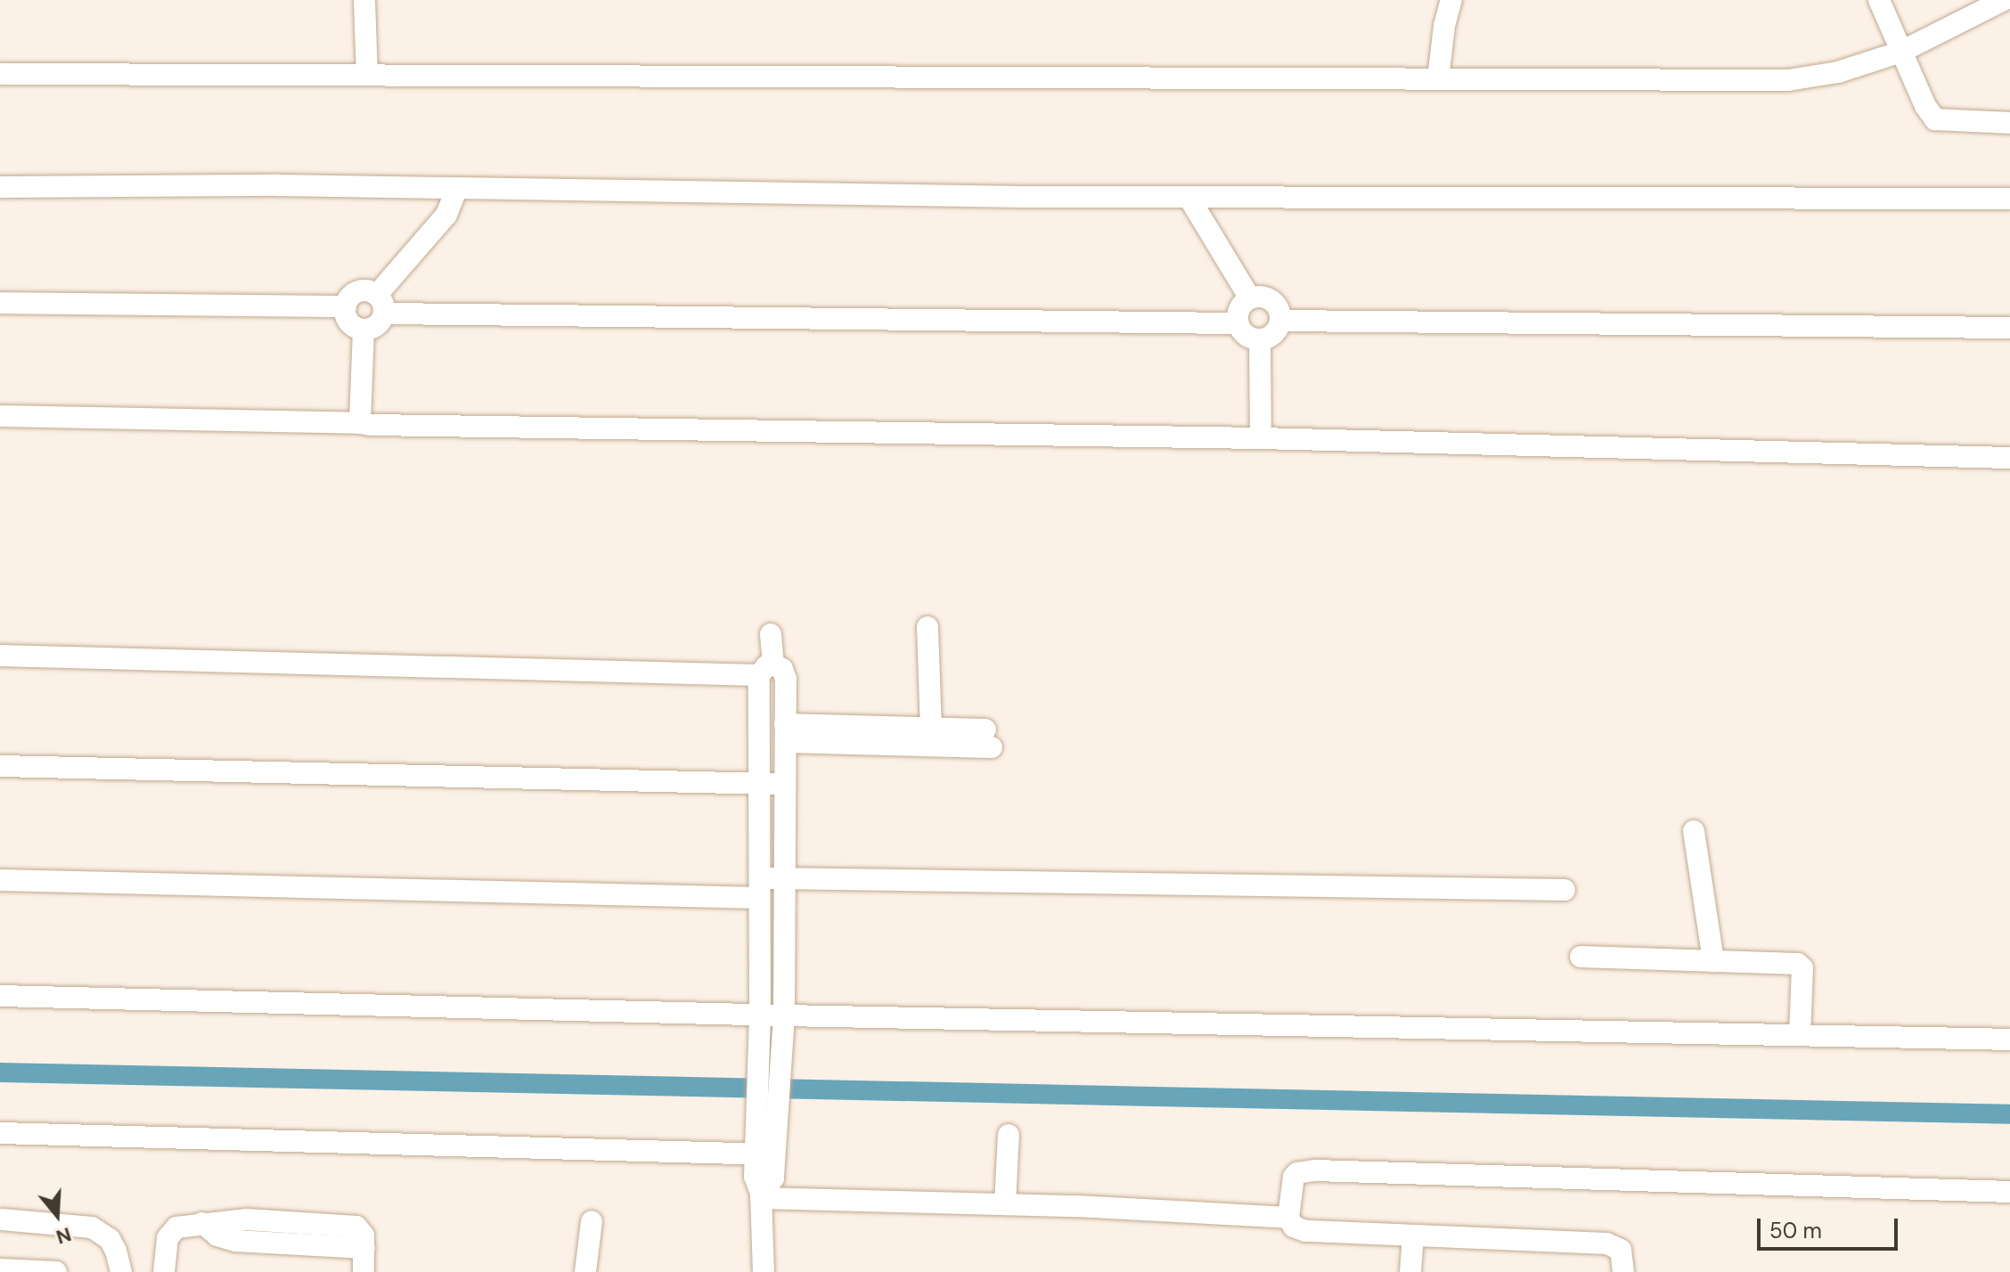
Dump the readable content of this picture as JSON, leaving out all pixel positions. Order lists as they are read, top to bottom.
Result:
{
  "scale_bar": "50 m",
  "north": "bottom"
}
